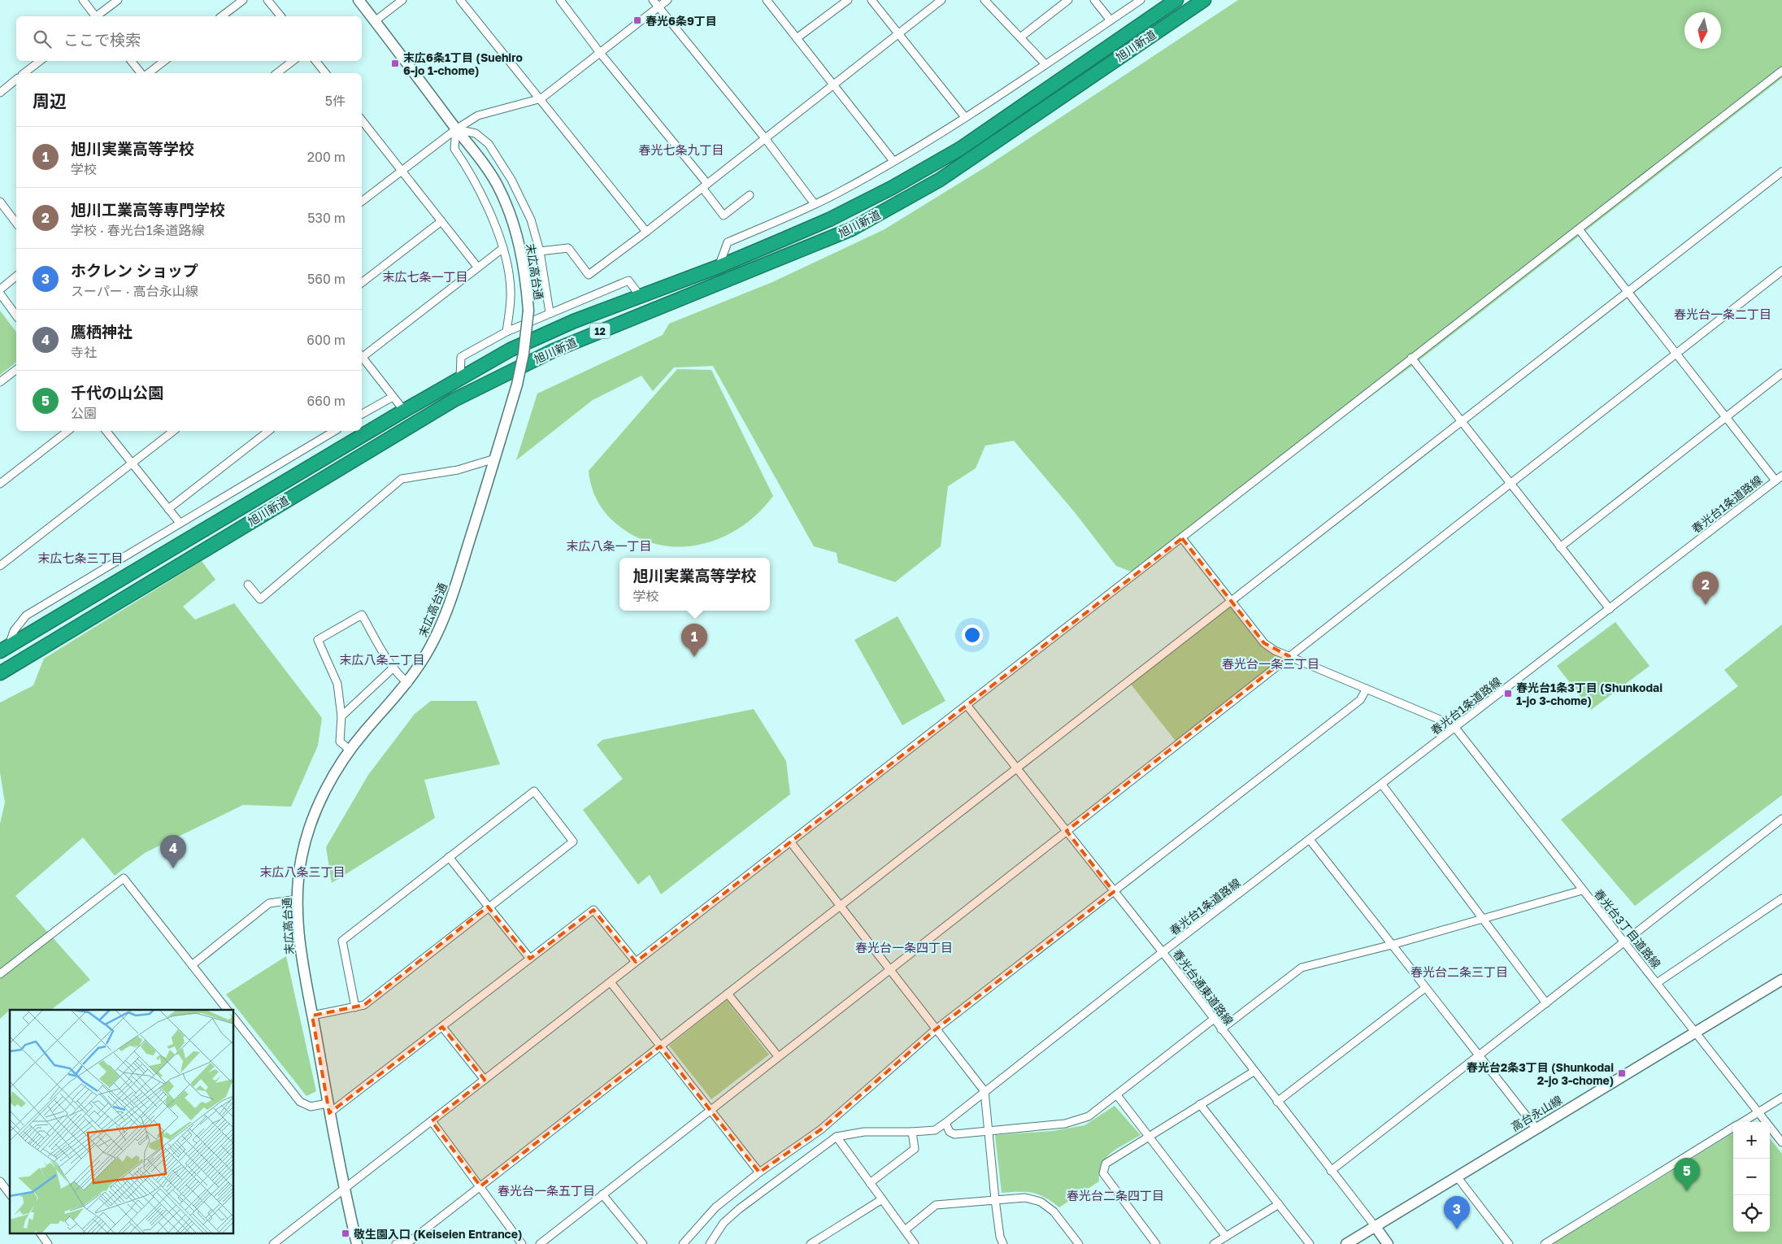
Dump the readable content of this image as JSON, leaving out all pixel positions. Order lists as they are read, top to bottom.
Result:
{
  "streets": {
    "highway": ["旭川新道", "12"],
    "street": [
      "末広高台通",
      "春光台1条道路線",
      "春光台3丁目道路線",
      "春光台通東道路線",
      "高台永山線"
    ]
  },
  "crossings": [
    ["春光台1条道路線", "春光台3丁目道路線"],
    ["春光台1条道路線", "春光台通東道路線"],
    ["春光台3丁目道路線", "高台永山線"],
    ["春光台通東道路線", "高台永山線"]
  ],
  "districts": [
    "春光七条九丁目",
    "末広七条一丁目",
    "春光台一条二丁目",
    "末広八条一丁目",
    "末広七条三丁目",
    "末広八条二丁目",
    "春光台一条三丁目",
    "末広八条三丁目",
    "春光台一条四丁目",
    "春光台二条三丁目",
    "春光台一条五丁目",
    "春光台二条四丁目"
  ],
  "places": {
    "transit": [
      "春光6条9丁目",
      "末広6条1丁目 (Suehiro 6-jo 1-chome)",
      "春光台1条3丁目 (Shunkodai 1-jo 3-chome)",
      "春光台2条3丁目 (Shunkodai 2-jo 3-chome)",
      "敬生園入口 (Keiseien Entrance)"
    ]
  },
  "north": "bottom",
  "page": {
    "search": "ここで検索",
    "heading": ["周辺", "5件"],
    "list": [
      {
        "mark": "1",
        "name": "旭川実業高等学校",
        "note": "学校",
        "value": "200 m"
      },
      {
        "mark": "2",
        "name": "旭川工業高等専門学校",
        "note": "学校 · 春光台1条道路線",
        "value": "530 m"
      },
      {
        "mark": "3",
        "name": "ホクレン ショップ",
        "note": "スーパー · 高台永山線",
        "value": "560 m"
      },
      {
        "mark": "4",
        "name": "鷹栖神社",
        "note": "寺社",
        "value": "600 m"
      },
      {
        "mark": "5",
        "name": "千代の山公園",
        "note": "公園",
        "value": "660 m"
      }
    ],
    "popup": ["旭川実業高等学校", "学校"],
    "pins": [
      "2",
      "1",
      "4",
      "5",
      "3"
    ],
    "map_buttons": ["+", "−"]
  }
}
